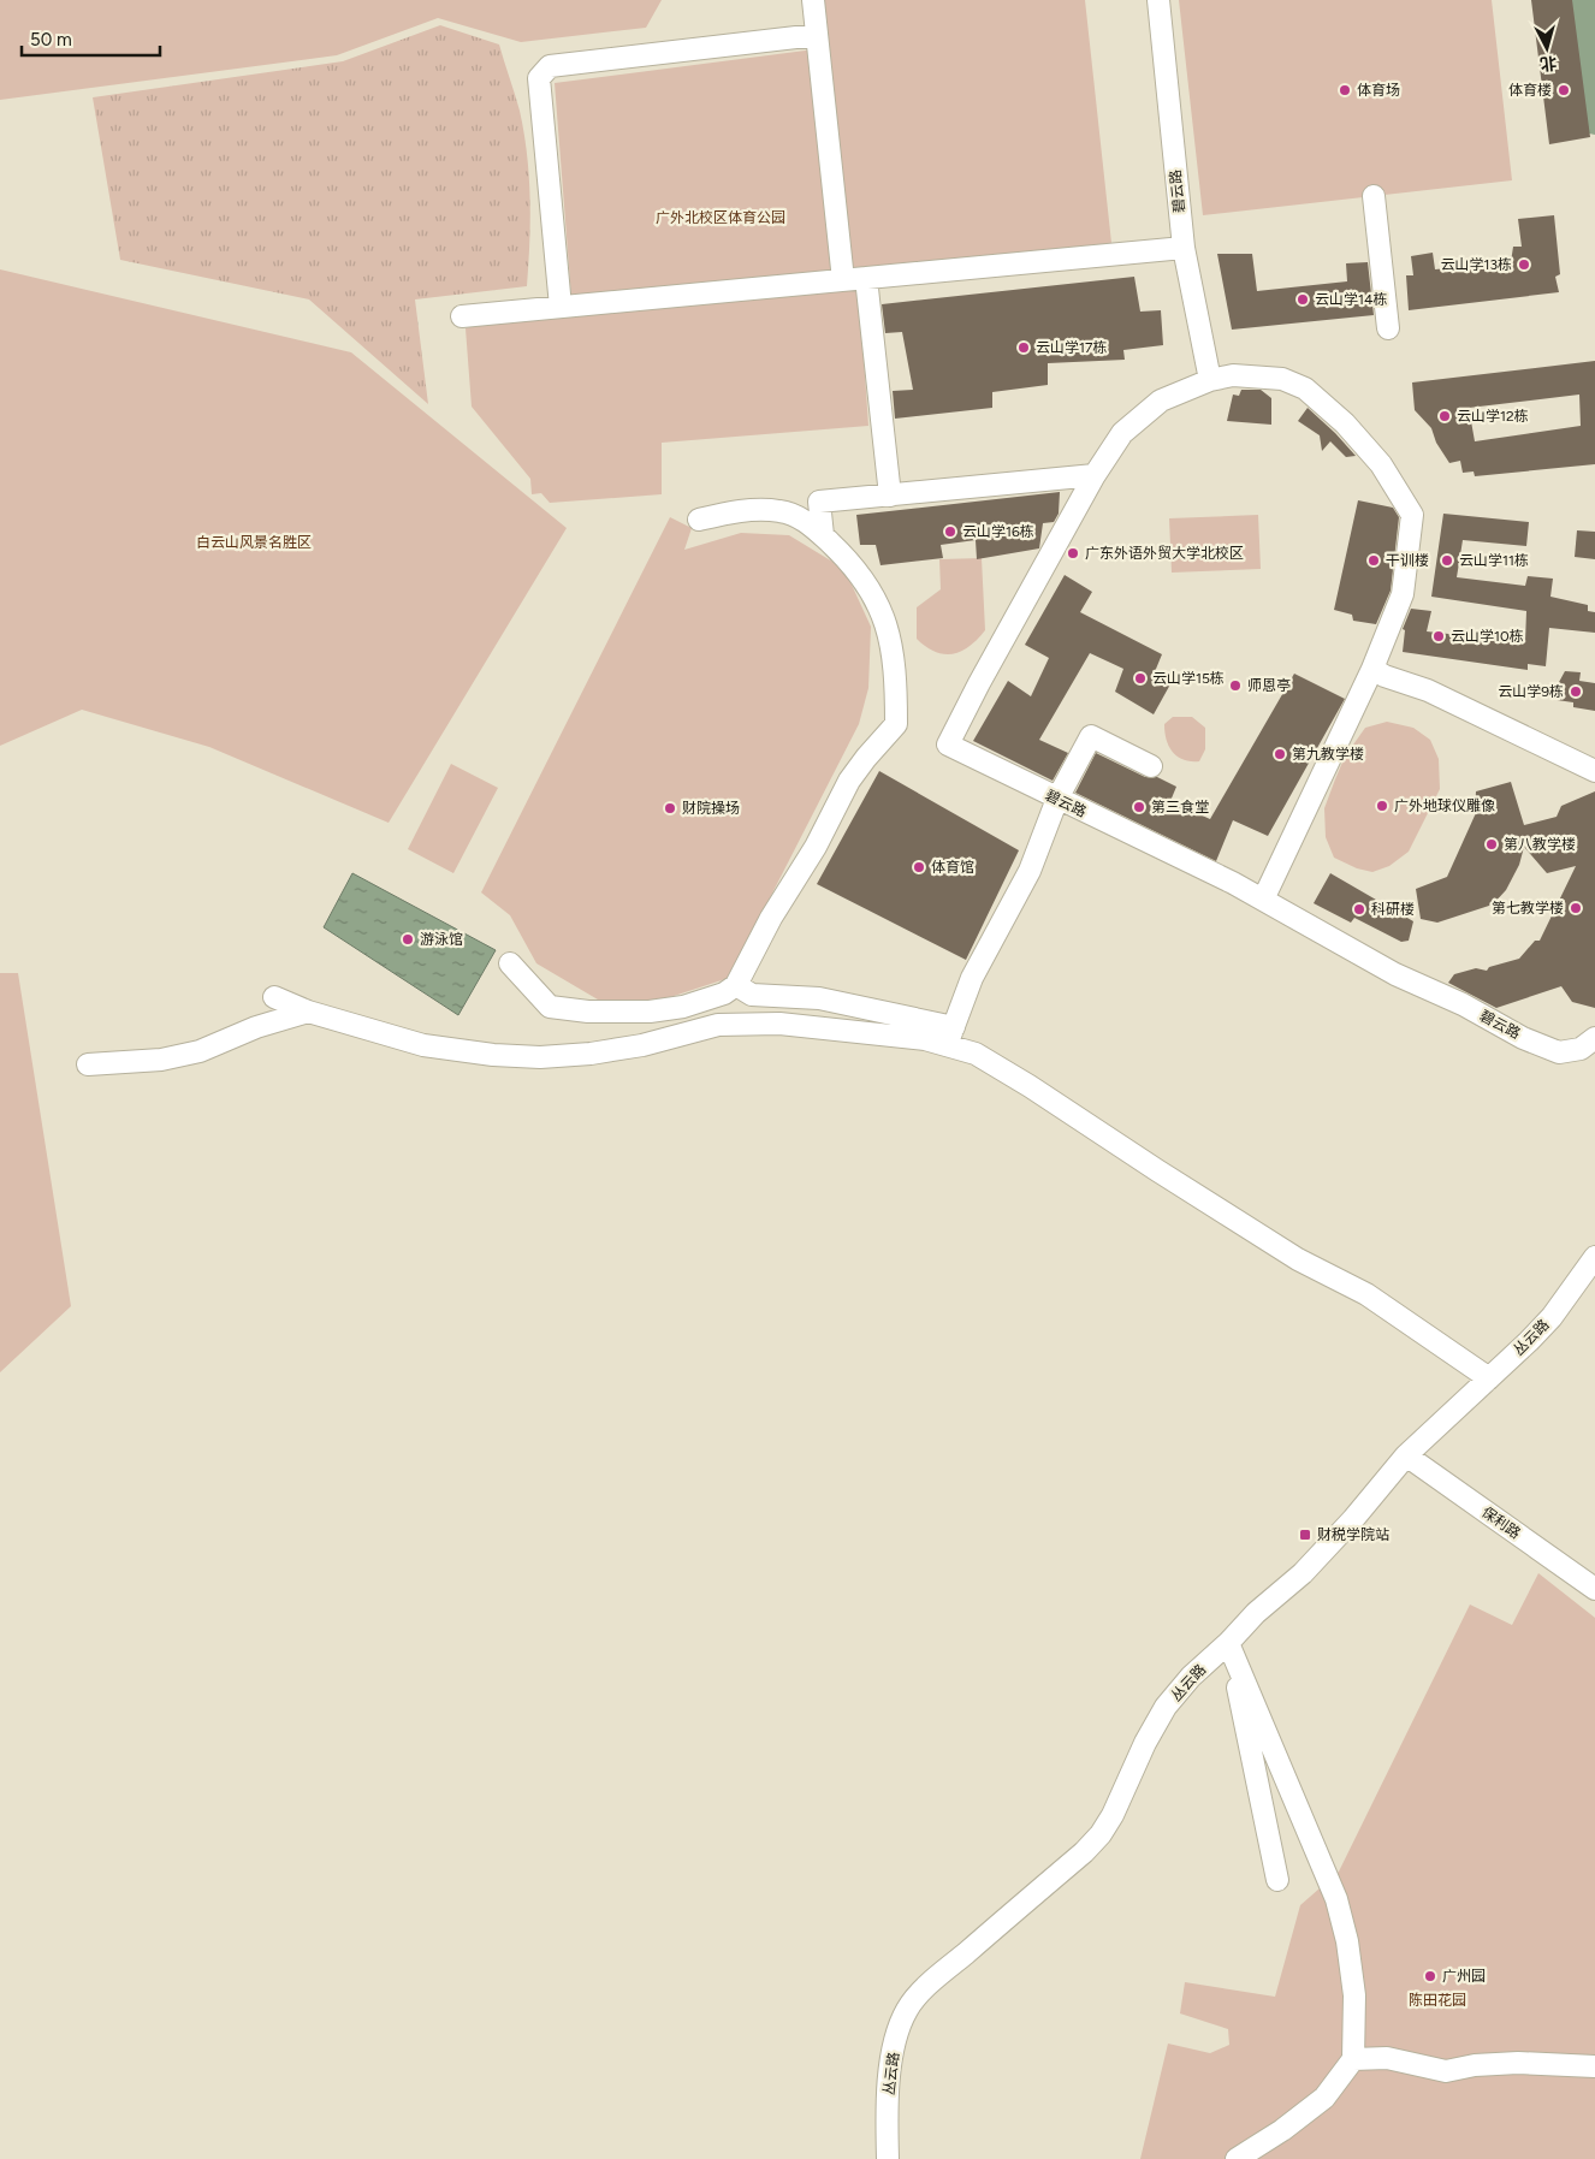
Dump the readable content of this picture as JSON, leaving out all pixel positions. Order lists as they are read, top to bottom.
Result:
{
  "streets": {
    "street": ["碧云路", "丛云路", "保利路"]
  },
  "crossings": [
    ["丛云路", "保利路"]
  ],
  "parks": ["广外北校区体育公园", "白云山风景名胜区", "陈田花园"],
  "places": {
    "other": [
      "体育场",
      "体育楼",
      "云山学13栋",
      "云山学14栋",
      "云山学17栋",
      "云山学12栋",
      "云山学16栋",
      "广东外语外贸大学北校区",
      "干训楼",
      "云山学11栋",
      "云山学10栋",
      "云山学15栋",
      "师恩亭",
      "云山学9栋",
      "第九教学楼",
      "广外地球仪雕像",
      "第三食堂",
      "财院操场",
      "第八教学楼",
      "体育馆",
      "第七教学楼",
      "科研楼",
      "游泳馆",
      "广州园"
    ],
    "transit": ["财税学院站"]
  },
  "scale_bar": "50 m",
  "north": "bottom"
}
